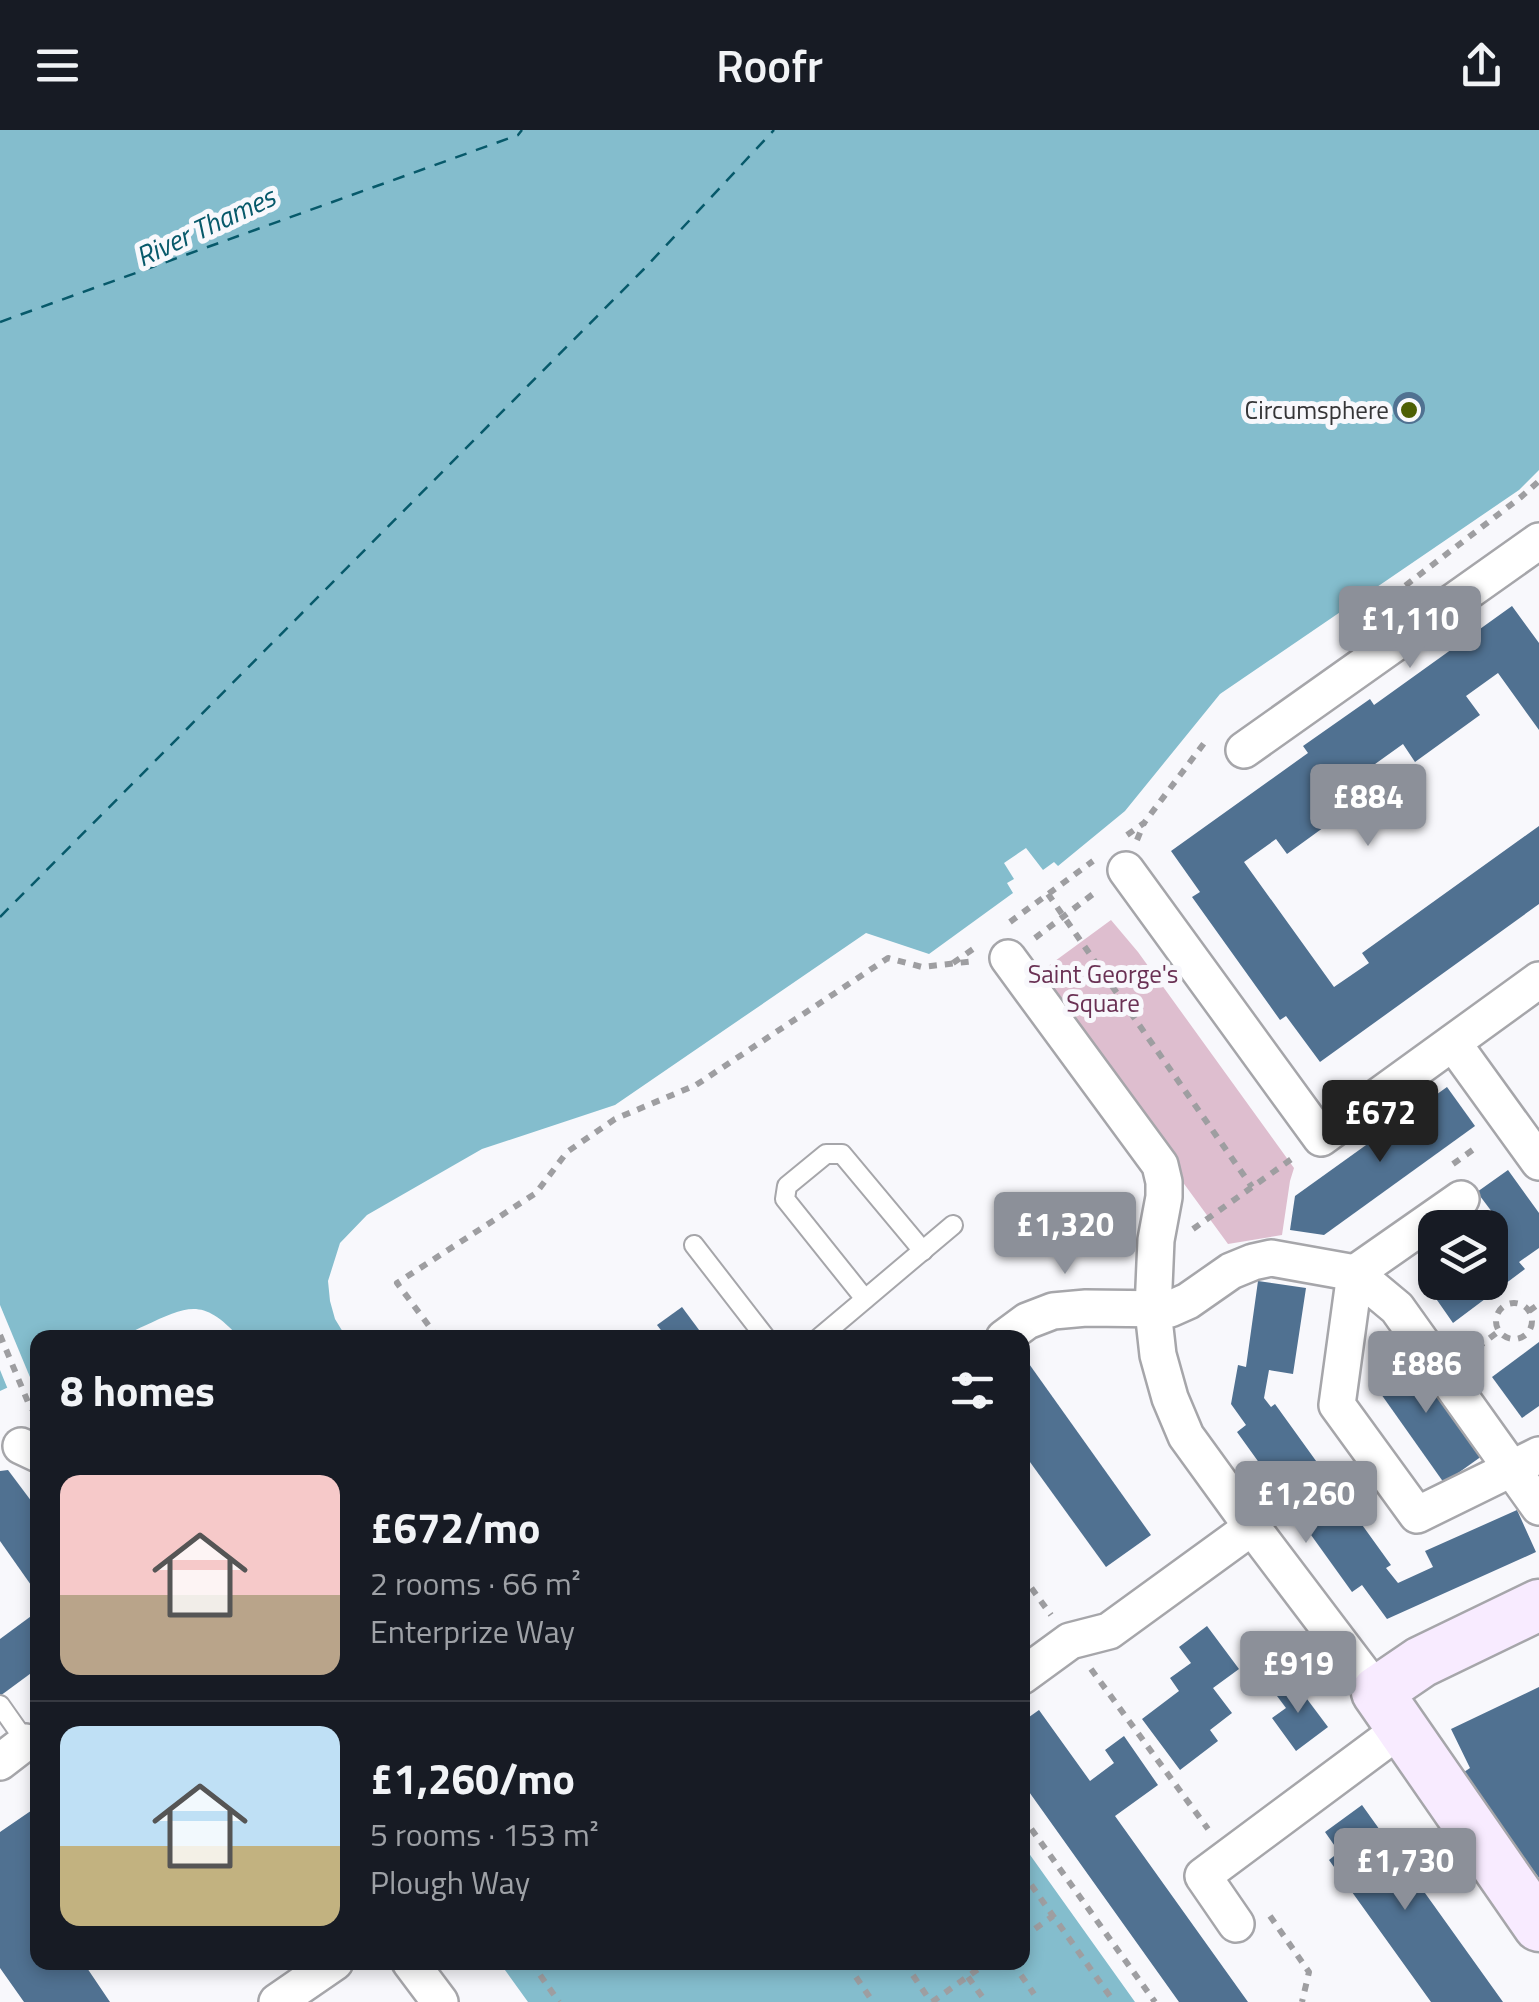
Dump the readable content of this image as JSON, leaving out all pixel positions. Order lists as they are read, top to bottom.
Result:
{
  "water": ["River Thames"],
  "parks": ["Saint George's Square"],
  "places": ["Circumsphere"],
  "page": {
    "header": "Roofr",
    "price": [
      "£1,110",
      "£884",
      "£672",
      "£1,320",
      "£886",
      "£1,260",
      "£919",
      "£1,730"
    ],
    "heading": "8 homes",
    "list": [
      {
        "name": "£672/mo",
        "note": "2 rooms · 66 m² · Enterprize Way"
      },
      {
        "name": "£1,260/mo",
        "note": "5 rooms · 153 m² · Plough Way"
      }
    ]
  }
}
